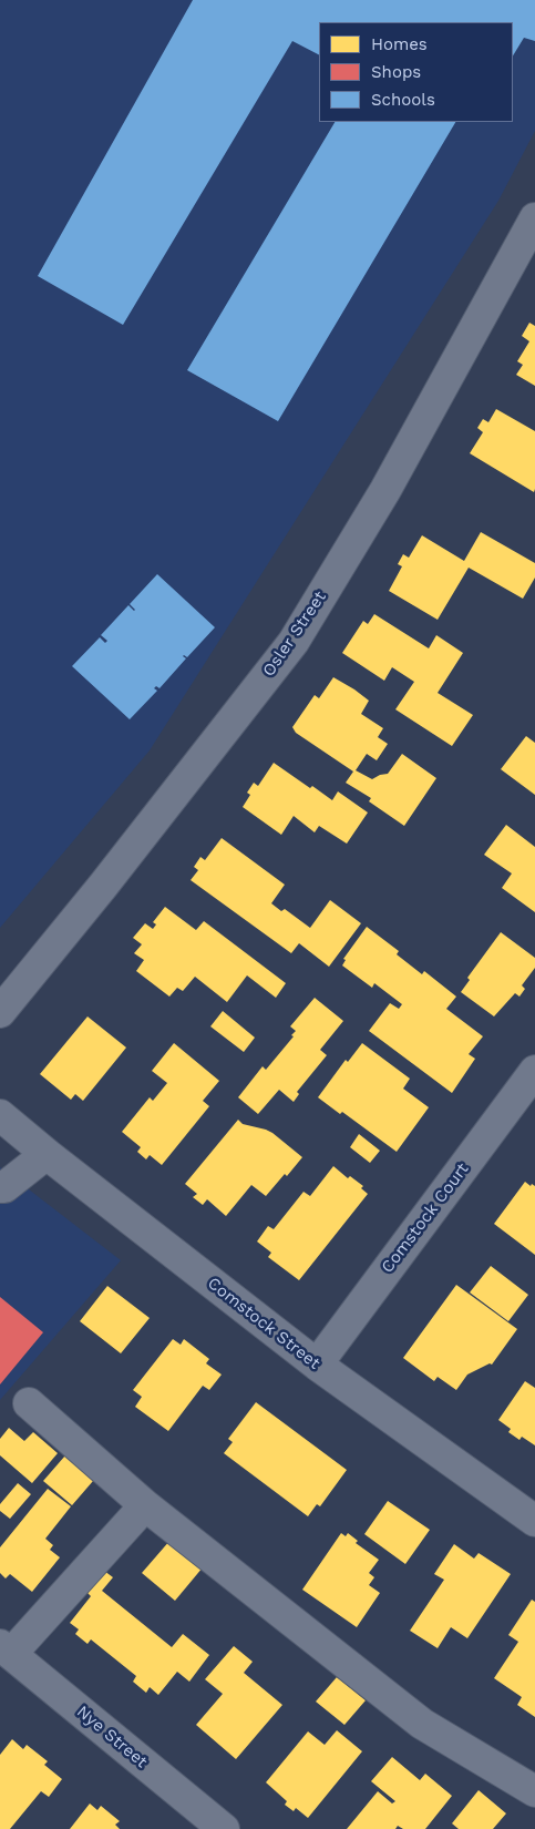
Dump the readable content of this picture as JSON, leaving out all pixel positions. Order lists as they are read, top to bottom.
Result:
{
  "streets": {
    "street": [
      "Osler Street",
      "Comstock Court",
      "Comstock Street",
      "Nye Street"
    ]
  },
  "crossings": [
    ["Comstock Court", "Comstock Street"]
  ],
  "legend": ["Homes", "Shops", "Schools"]
}
